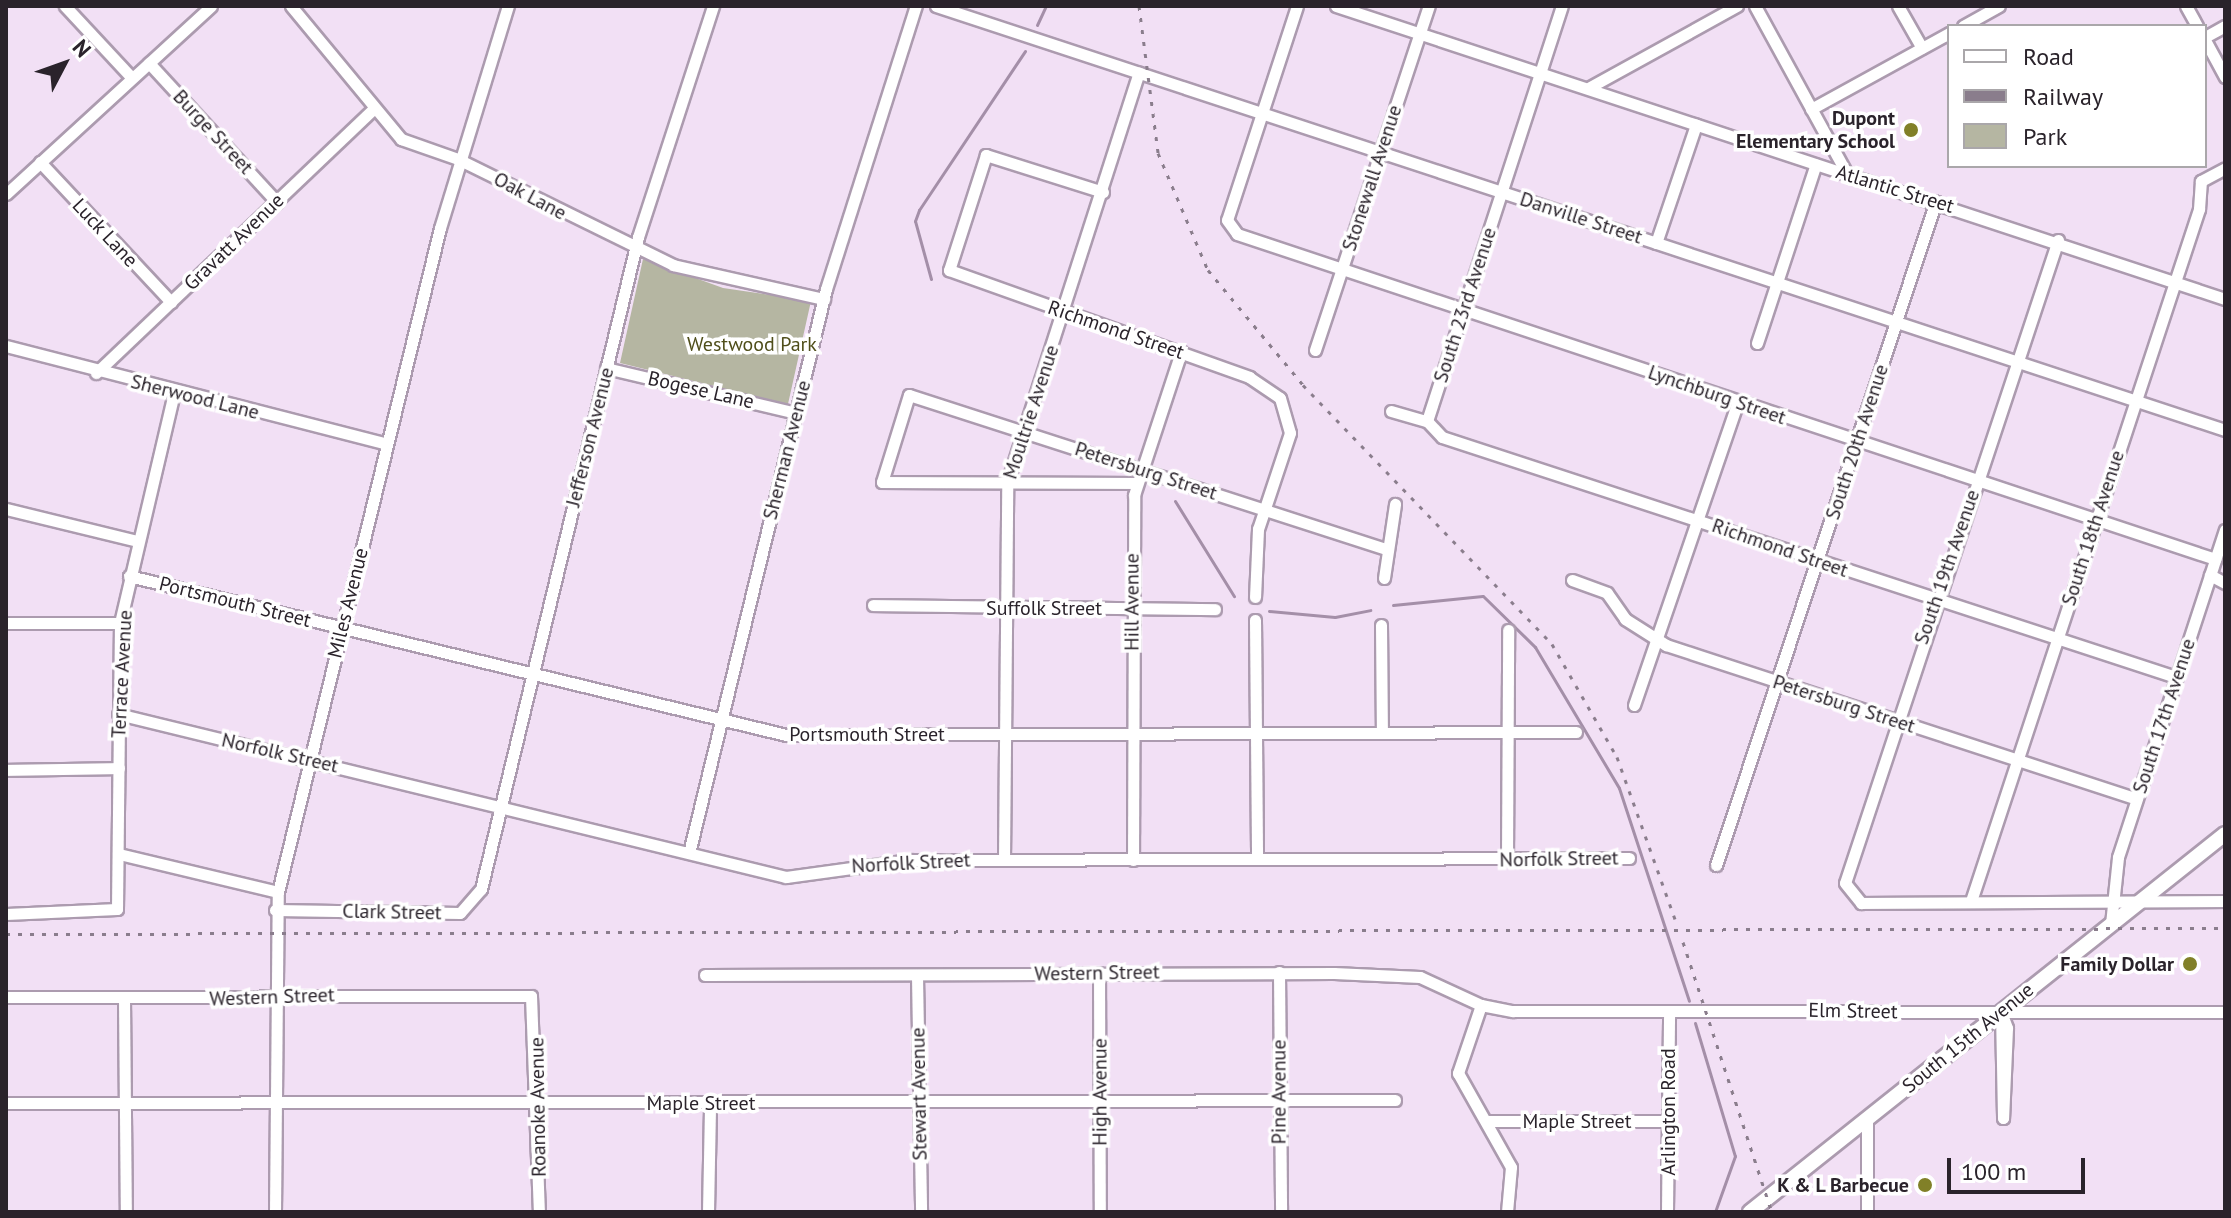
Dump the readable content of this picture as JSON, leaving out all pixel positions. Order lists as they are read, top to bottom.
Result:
{
  "streets": {
    "main road": ["South 15th Avenue"],
    "street": [
      "Burge Street",
      "Stonewall Avenue",
      "Atlantic Street",
      "Oak Lane",
      "Danville Street",
      "Luck Lane",
      "Gravatt Avenue",
      "South 23rd Avenue",
      "Richmond Street",
      "Bogese Lane",
      "Lynchburg Street",
      "Sherwood Lane",
      "Moultrie Avenue",
      "Jefferson Avenue",
      "South 20th Avenue",
      "Sherman Avenue",
      "Petersburg Street",
      "South 18th Avenue",
      "South 19th Avenue",
      "Portsmouth Street",
      "Hill Avenue",
      "Miles Avenue",
      "Suffolk Street",
      "Terrace Avenue",
      "South 17th Avenue",
      "Norfolk Street",
      "Clark Street",
      "Western Street",
      "Elm Street",
      "High Avenue",
      "Pine Avenue",
      "Stewart Avenue",
      "Maple Street",
      "Roanoke Avenue",
      "Arlington Road"
    ]
  },
  "crossings": [
    ["Burge Street", "Gravatt Avenue"],
    ["Stonewall Avenue", "Atlantic Street"],
    ["Stonewall Avenue", "Danville Street"],
    ["Stonewall Avenue", "Lynchburg Street"],
    ["Atlantic Street", "South 23rd Avenue"],
    ["Atlantic Street", "South 20th Avenue"],
    ["Atlantic Street", "South 18th Avenue"],
    ["Atlantic Street", "South 19th Avenue"],
    ["Oak Lane", "Gravatt Avenue"],
    ["Oak Lane", "Jefferson Avenue"],
    ["Oak Lane", "Sherman Avenue"],
    ["Oak Lane", "Miles Avenue"],
    ["Danville Street", "South 23rd Avenue"],
    ["Danville Street", "Lynchburg Street"],
    ["Danville Street", "Moultrie Avenue"],
    ["Danville Street", "South 20th Avenue"],
    ["Danville Street", "South 18th Avenue"],
    ["Danville Street", "South 19th Avenue"],
    ["Luck Lane", "Gravatt Avenue"],
    ["Gravatt Avenue", "Sherwood Lane"],
    ["South 23rd Avenue", "Richmond Street"],
    ["South 23rd Avenue", "Lynchburg Street"],
    ["Richmond Street", "Moultrie Avenue"],
    ["Richmond Street", "South 20th Avenue"],
    ["Richmond Street", "Petersburg Street"],
    ["Richmond Street", "South 18th Avenue"],
    ["Richmond Street", "South 19th Avenue"],
    ["Richmond Street", "Hill Avenue"],
    ["Richmond Street", "South 17th Avenue"],
    ["Bogese Lane", "Jefferson Avenue"],
    ["Bogese Lane", "Sherman Avenue"],
    ["Lynchburg Street", "South 20th Avenue"],
    ["Lynchburg Street", "South 18th Avenue"],
    ["Lynchburg Street", "South 19th Avenue"],
    ["Lynchburg Street", "South 17th Avenue"],
    ["Sherwood Lane", "Miles Avenue"],
    ["Sherwood Lane", "Terrace Avenue"],
    ["Moultrie Avenue", "Petersburg Street"],
    ["Moultrie Avenue", "Portsmouth Street"],
    ["Moultrie Avenue", "Suffolk Street"],
    ["Moultrie Avenue", "Norfolk Street"],
    ["Jefferson Avenue", "Portsmouth Street"],
    ["Jefferson Avenue", "Norfolk Street"],
    ["Jefferson Avenue", "Clark Street"],
    ["South 20th Avenue", "Petersburg Street"],
    ["Sherman Avenue", "Portsmouth Street"],
    ["Sherman Avenue", "Norfolk Street"],
    ["Petersburg Street", "South 18th Avenue"],
    ["Petersburg Street", "South 19th Avenue"],
    ["Petersburg Street", "Hill Avenue"],
    ["Petersburg Street", "South 17th Avenue"],
    ["South 18th Avenue", "South 19th Avenue"],
    ["Portsmouth Street", "Hill Avenue"],
    ["Portsmouth Street", "Miles Avenue"],
    ["Portsmouth Street", "Terrace Avenue"],
    ["Hill Avenue", "Suffolk Street"],
    ["Hill Avenue", "Norfolk Street"],
    ["Miles Avenue", "Norfolk Street"],
    ["Miles Avenue", "Clark Street"],
    ["Miles Avenue", "Western Street"],
    ["Miles Avenue", "Maple Street"],
    ["Terrace Avenue", "Norfolk Street"],
    ["South 17th Avenue", "South 15th Avenue"],
    ["Western Street", "Elm Street"],
    ["Western Street", "High Avenue"],
    ["Western Street", "Pine Avenue"],
    ["Western Street", "Stewart Avenue"],
    ["Western Street", "Roanoke Avenue"],
    ["Elm Street", "South 15th Avenue"],
    ["Elm Street", "Arlington Road"],
    ["High Avenue", "Maple Street"],
    ["Pine Avenue", "Maple Street"],
    ["Stewart Avenue", "Maple Street"],
    ["Maple Street", "Roanoke Avenue"],
    ["Maple Street", "Arlington Road"]
  ],
  "parks": ["Westwood Park"],
  "places": ["Dupont Elementary School", "Family Dollar", "K & L Barbecue"],
  "legend": ["Road", "Railway", "Park"],
  "scale_bar": "100 m",
  "north": "top right"
}
